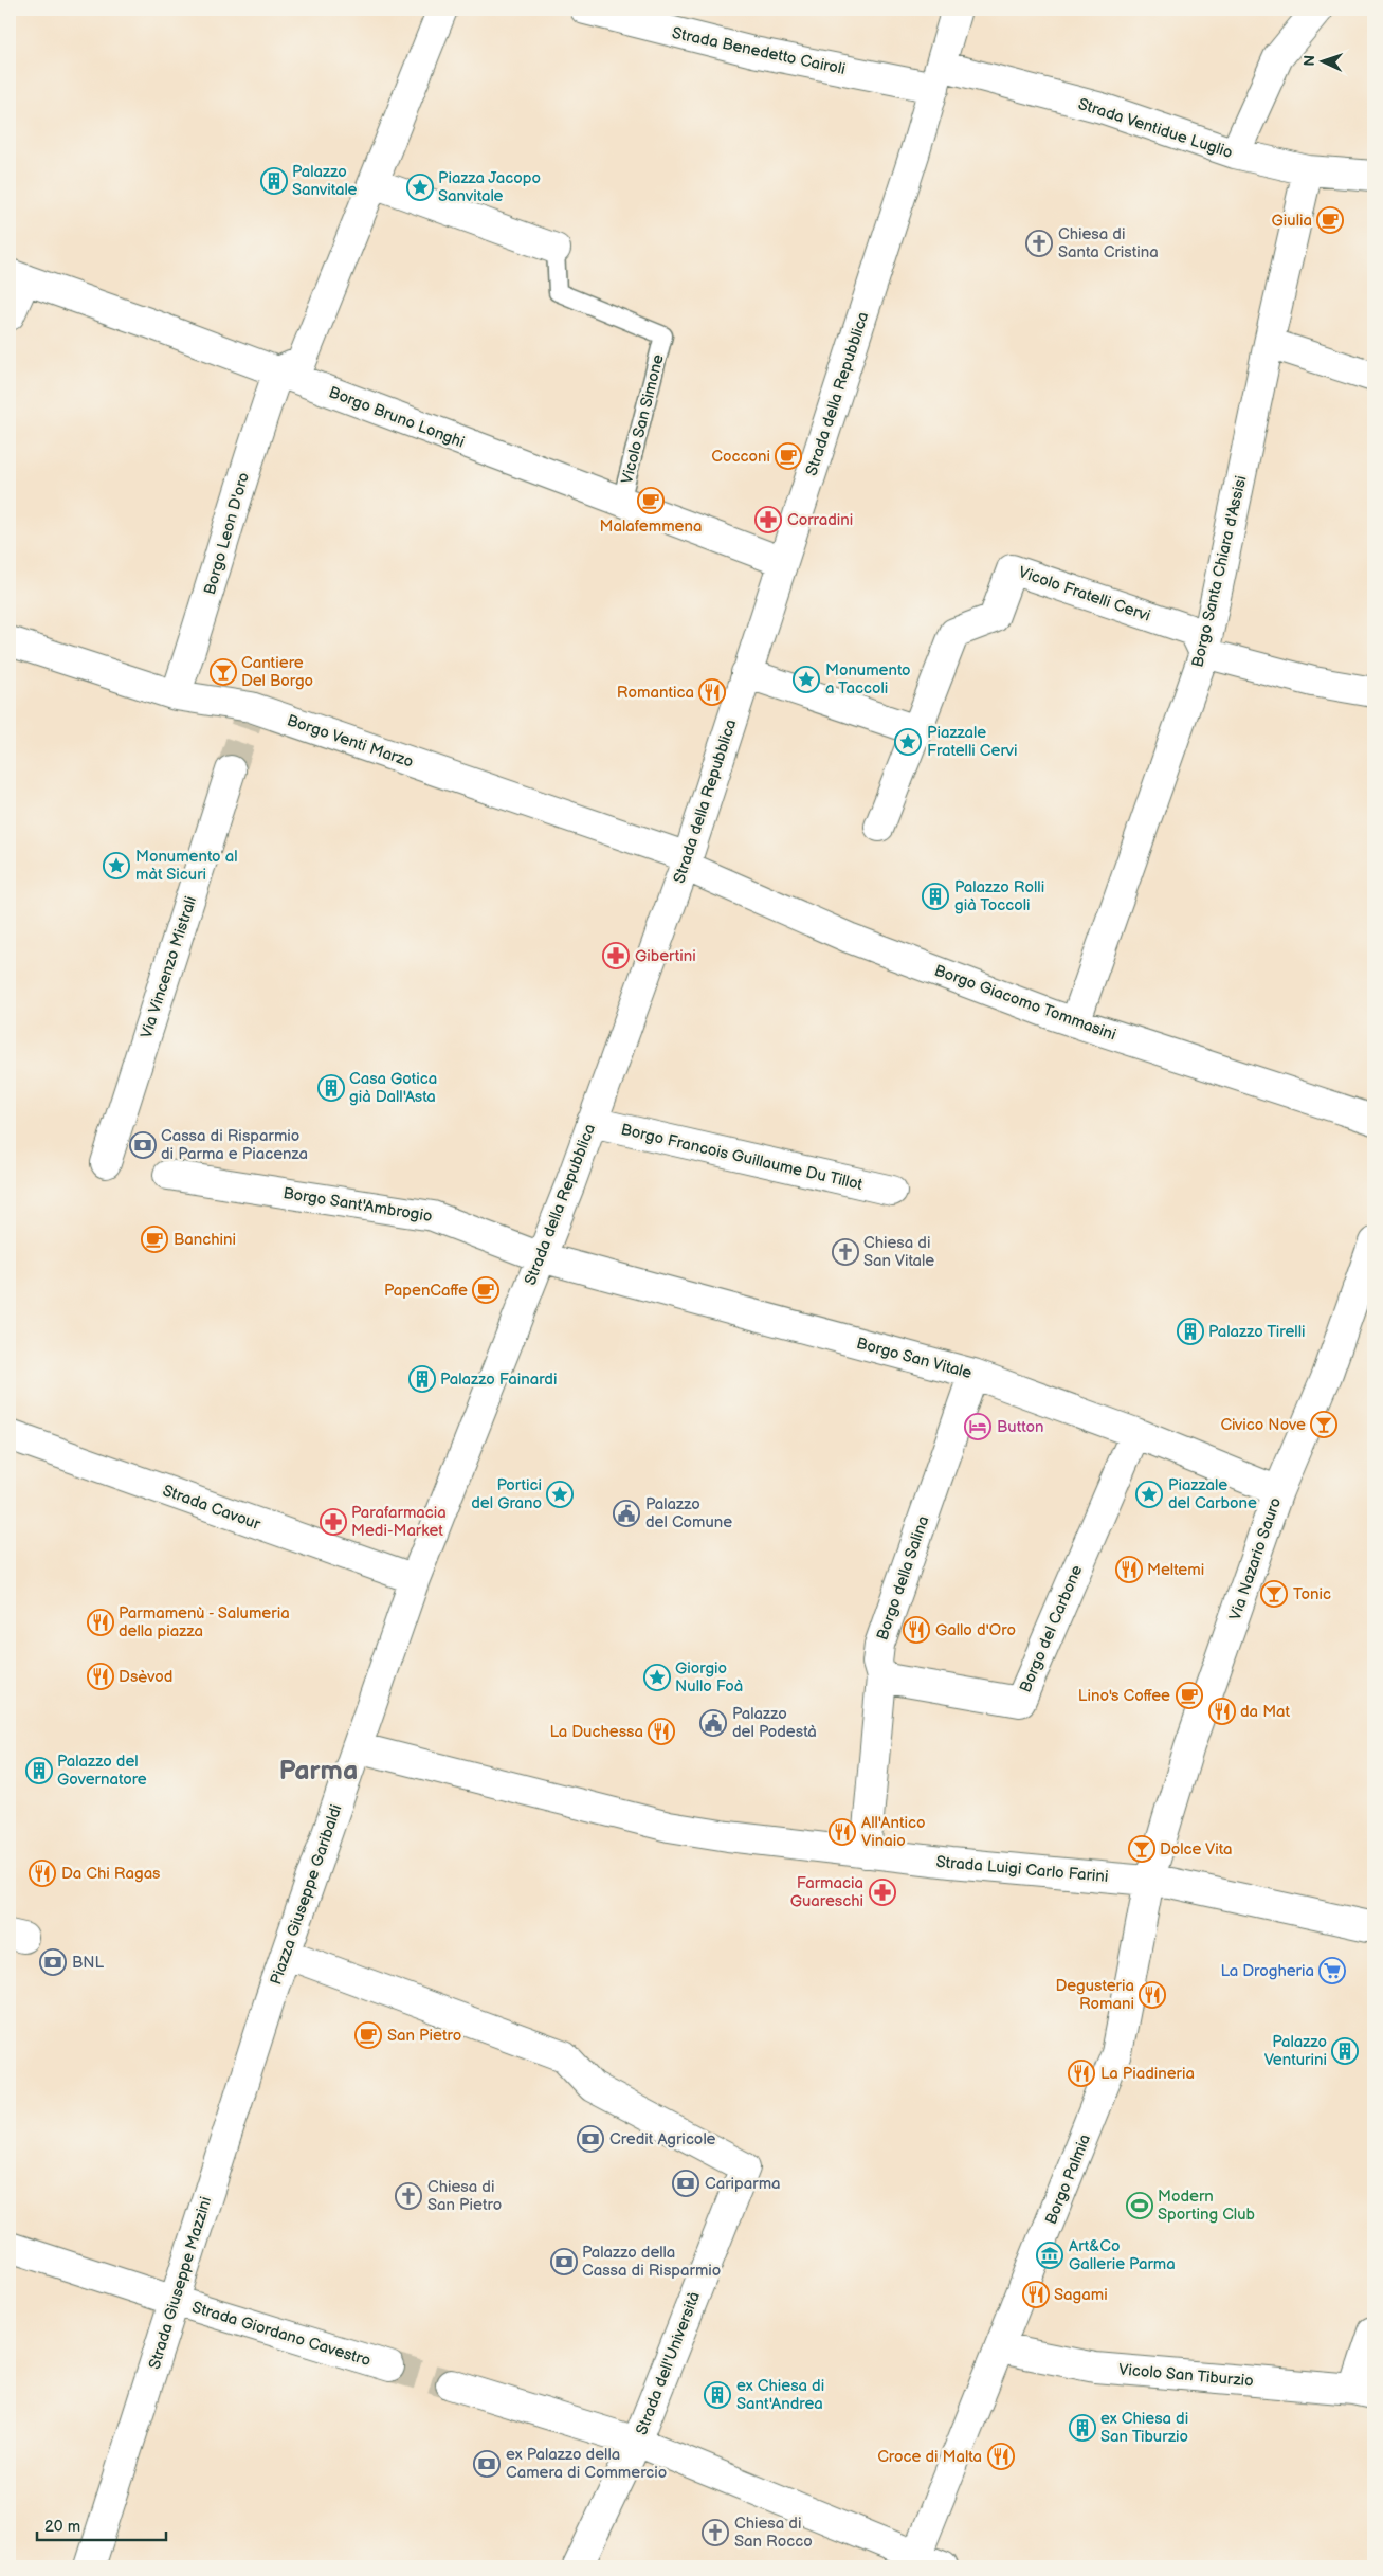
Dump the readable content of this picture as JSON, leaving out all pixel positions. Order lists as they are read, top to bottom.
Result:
{
  "streets": {
    "street": [
      "Strada Benedetto Cairoli",
      "Strada Ventidue Luglio",
      "Strada della Repubblica",
      "Borgo Bruno Longhi",
      "Borgo Leon D'oro",
      "Borgo Santa Chiara d'Assisi",
      "Vicolo Fratelli Cervi",
      "Borgo Venti Marzo",
      "Via Vincenzo Mistrali",
      "Borgo Giacomo Tommasini",
      "Borgo Francois Guillaume Du Tillot",
      "Borgo Sant'Ambrogio",
      "Borgo San Vitale",
      "Strada Cavour",
      "Via Nazario Sauro",
      "Borgo della Salina",
      "Borgo del Carbone",
      "Strada Luigi Carlo Farini",
      "Piazza Giuseppe Garibaldi",
      "Borgo Palmia",
      "Strada Giuseppe Mazzini",
      "Strada Giordano Cavestro",
      "Strada dell'Università",
      "Vicolo San Tiburzio"
    ],
    "lane": ["Vicolo San Simone"]
  },
  "crossings": [
    ["Strada Benedetto Cairoli", "Strada Ventidue Luglio"],
    ["Strada Benedetto Cairoli", "Strada della Repubblica"],
    ["Strada Ventidue Luglio", "Strada della Repubblica"],
    ["Strada Ventidue Luglio", "Borgo Santa Chiara d'Assisi"],
    ["Strada della Repubblica", "Borgo Bruno Longhi"],
    ["Strada della Repubblica", "Borgo Venti Marzo"],
    ["Strada della Repubblica", "Borgo Giacomo Tommasini"],
    ["Strada della Repubblica", "Borgo Francois Guillaume Du Tillot"],
    ["Strada della Repubblica", "Borgo Sant'Ambrogio"],
    ["Strada della Repubblica", "Borgo San Vitale"],
    ["Strada della Repubblica", "Strada Cavour"],
    ["Strada della Repubblica", "Piazza Giuseppe Garibaldi"],
    ["Borgo Bruno Longhi", "Vicolo San Simone"],
    ["Borgo Bruno Longhi", "Borgo Leon D'oro"],
    ["Borgo Leon D'oro", "Borgo Venti Marzo"],
    ["Borgo Santa Chiara d'Assisi", "Vicolo Fratelli Cervi"],
    ["Borgo Santa Chiara d'Assisi", "Borgo Giacomo Tommasini"],
    ["Borgo Venti Marzo", "Borgo Giacomo Tommasini"],
    ["Borgo Sant'Ambrogio", "Borgo San Vitale"],
    ["Borgo San Vitale", "Via Nazario Sauro"],
    ["Borgo San Vitale", "Borgo della Salina"],
    ["Borgo San Vitale", "Borgo del Carbone"],
    ["Strada Cavour", "Piazza Giuseppe Garibaldi"],
    ["Via Nazario Sauro", "Strada Luigi Carlo Farini"],
    ["Via Nazario Sauro", "Borgo Palmia"],
    ["Borgo della Salina", "Borgo del Carbone"],
    ["Borgo della Salina", "Strada Luigi Carlo Farini"],
    ["Strada Luigi Carlo Farini", "Piazza Giuseppe Garibaldi"],
    ["Strada Luigi Carlo Farini", "Borgo Palmia"],
    ["Piazza Giuseppe Garibaldi", "Strada Giuseppe Mazzini"],
    ["Piazza Giuseppe Garibaldi", "Strada dell'Università"],
    ["Borgo Palmia", "Vicolo San Tiburzio"],
    ["Strada Giuseppe Mazzini", "Strada Giordano Cavestro"]
  ],
  "districts": ["Parma"],
  "places": {
    "building": [
      "Palazzo Sanvitale",
      "Palazzo Rolli già Toccoli",
      "Casa Gotica già Dall'Asta",
      "Palazzo Tirelli",
      "Palazzo Fainardi",
      "Palazzo del Governatore",
      "Palazzo Venturini",
      "ex Chiesa di Sant'Andrea",
      "ex Chiesa di San Tiburzio"
    ],
    "place": [
      "Piazza Jacopo Sanvitale",
      "Monumento a Taccoli",
      "Piazzale Fratelli Cervi",
      "Monumento al màt Sicuri",
      "Portici del Grano",
      "Piazzale del Carbone",
      "Giorgio Nullo Foà"
    ],
    "cafe": [
      "Giulia",
      "Cocconi",
      "Malafemmena",
      "Banchini",
      "PapenCaffe",
      "Lino's Coffee",
      "San Pietro"
    ],
    "church": [
      "Chiesa di Santa Cristina",
      "Chiesa di San Vitale",
      "Chiesa di San Pietro",
      "Chiesa di San Rocco"
    ],
    "pharmacy": [
      "Corradini",
      "Gibertini",
      "Parafarmacia Medi-Market",
      "Farmacia Guareschi"
    ],
    "bar": [
      "Cantiere Del Borgo",
      "Civico Nove",
      "Tonic",
      "Dolce Vita"
    ],
    "restaurant": [
      "Romantica",
      "Meltemi",
      "Parmamenù - Salumeria della piazza",
      "Gallo d'Oro",
      "Dsèvod",
      "da Mat",
      "La Duchessa",
      "All'Antico Vinaio",
      "Da Chi Ragas",
      "Degusteria Romani",
      "La Piadineria",
      "Sagami",
      "Croce di Malta"
    ],
    "bank": [
      "Cassa di Risparmio di Parma e Piacenza",
      "BNL",
      "Credit Agricole",
      "Cariparma",
      "Palazzo della Cassa di Risparmio",
      "ex Palazzo della Camera di Commercio"
    ],
    "hotel": ["Button"],
    "public building": ["Palazzo del Comune", "Palazzo del Podestà"],
    "supermarket": ["La Drogheria"],
    "sports": ["Modern Sporting Club"],
    "museum": ["Art&Co Gallerie Parma"]
  },
  "scale_bar": "20 m",
  "north": "left"
}
